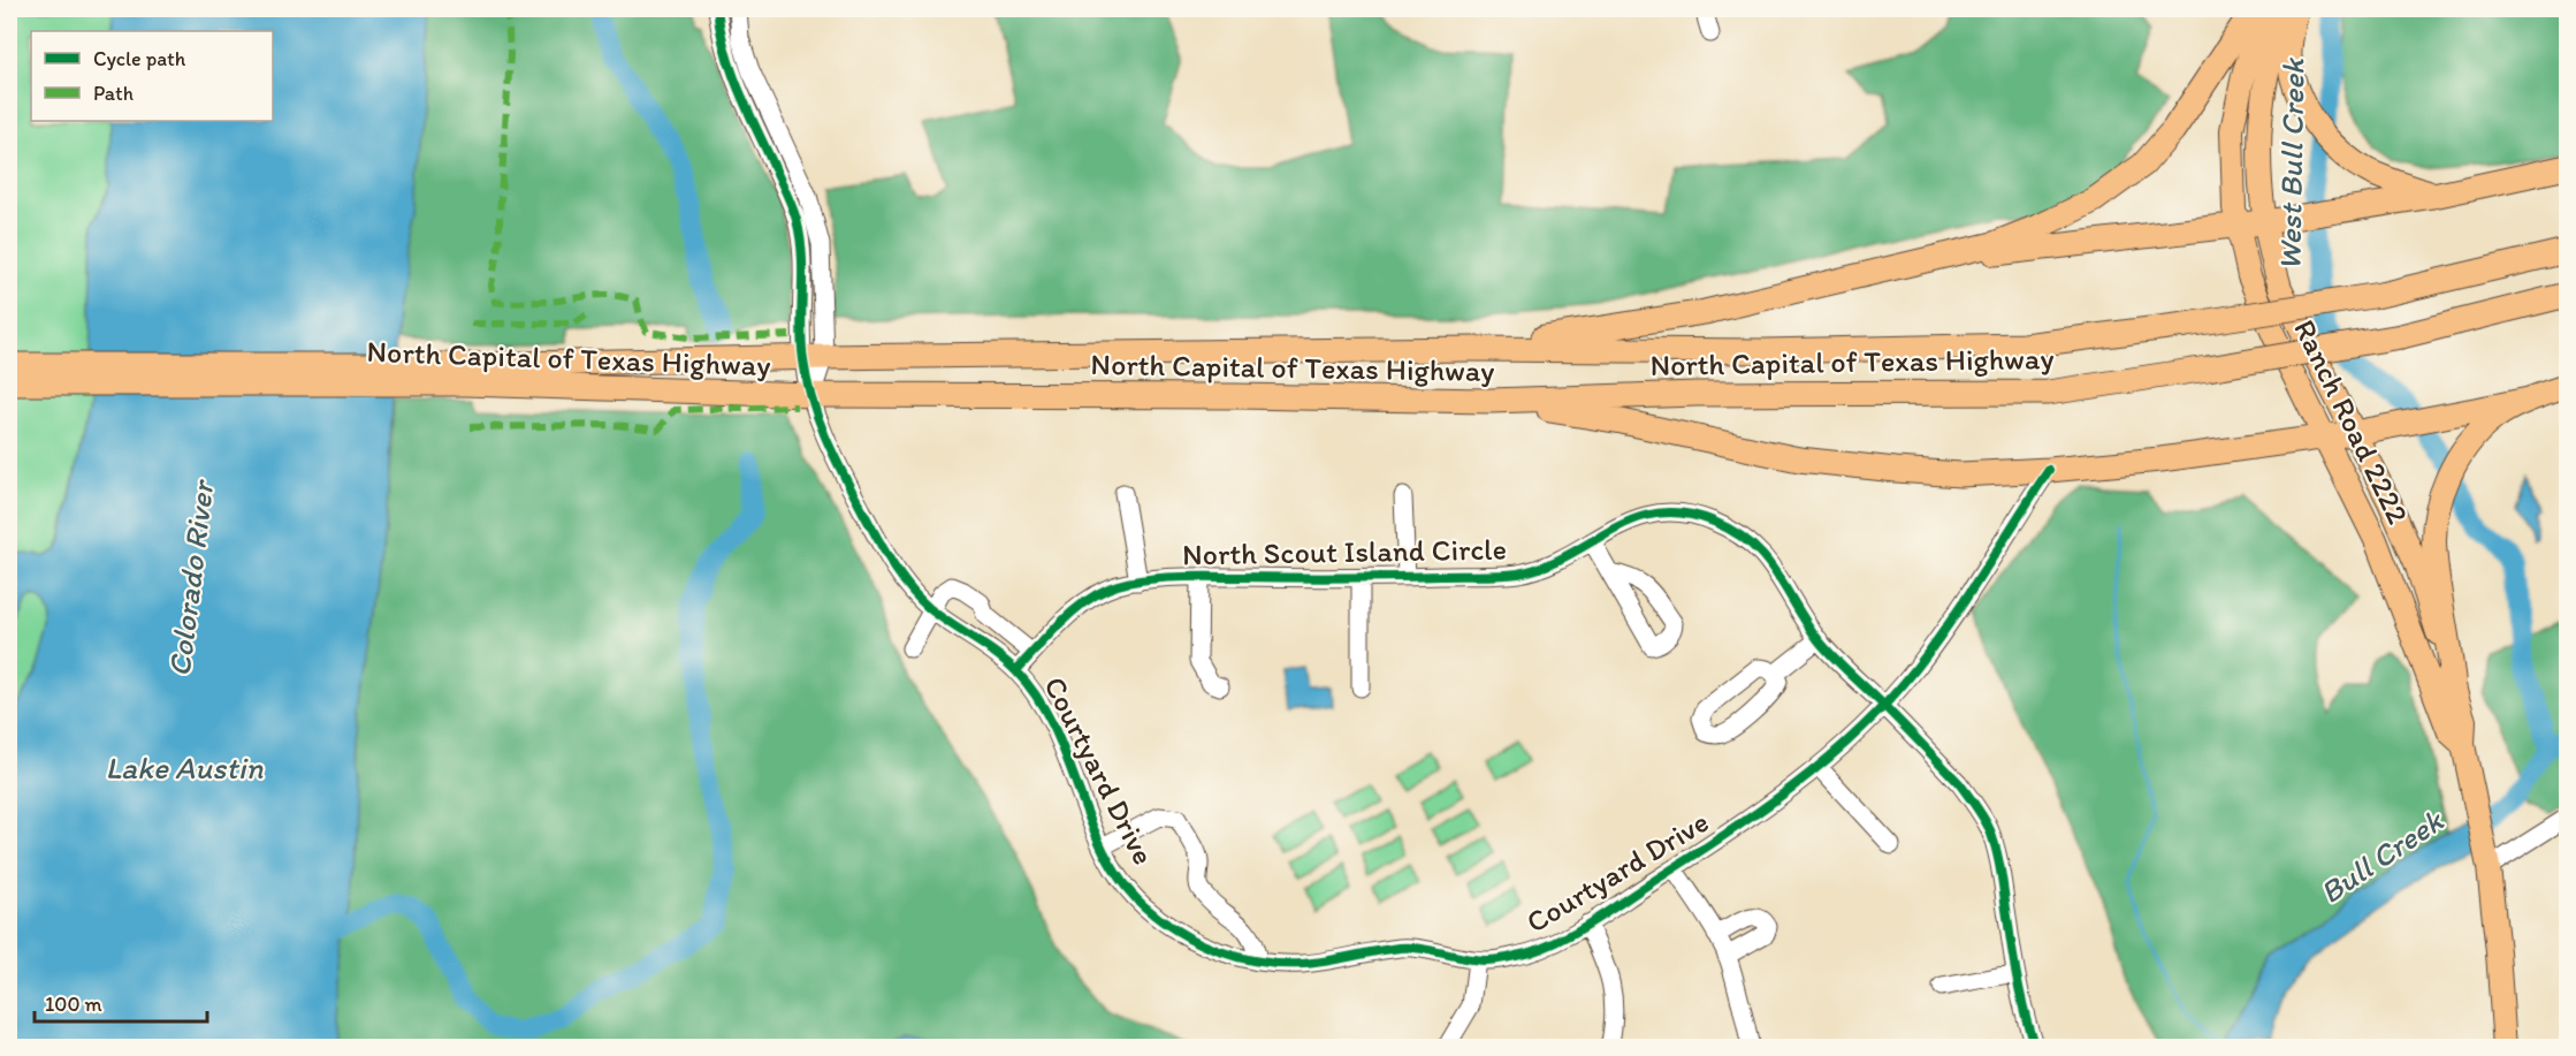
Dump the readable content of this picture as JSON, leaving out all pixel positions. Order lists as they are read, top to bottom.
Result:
{
  "streets": {
    "highway": ["North Capital of Texas Highway"],
    "main road": ["Ranch Road 2222"],
    "street": ["North Scout Island Circle", "Courtyard Drive"]
  },
  "crossings": [
    ["North Capital of Texas Highway", "Courtyard Drive"],
    ["North Scout Island Circle", "Courtyard Drive"]
  ],
  "water": [
    "West Bull Creek",
    "Colorado River",
    "Lake Austin",
    "Bull Creek"
  ],
  "legend": ["Cycle path", "Path"],
  "scale_bar": "100 m"
}
